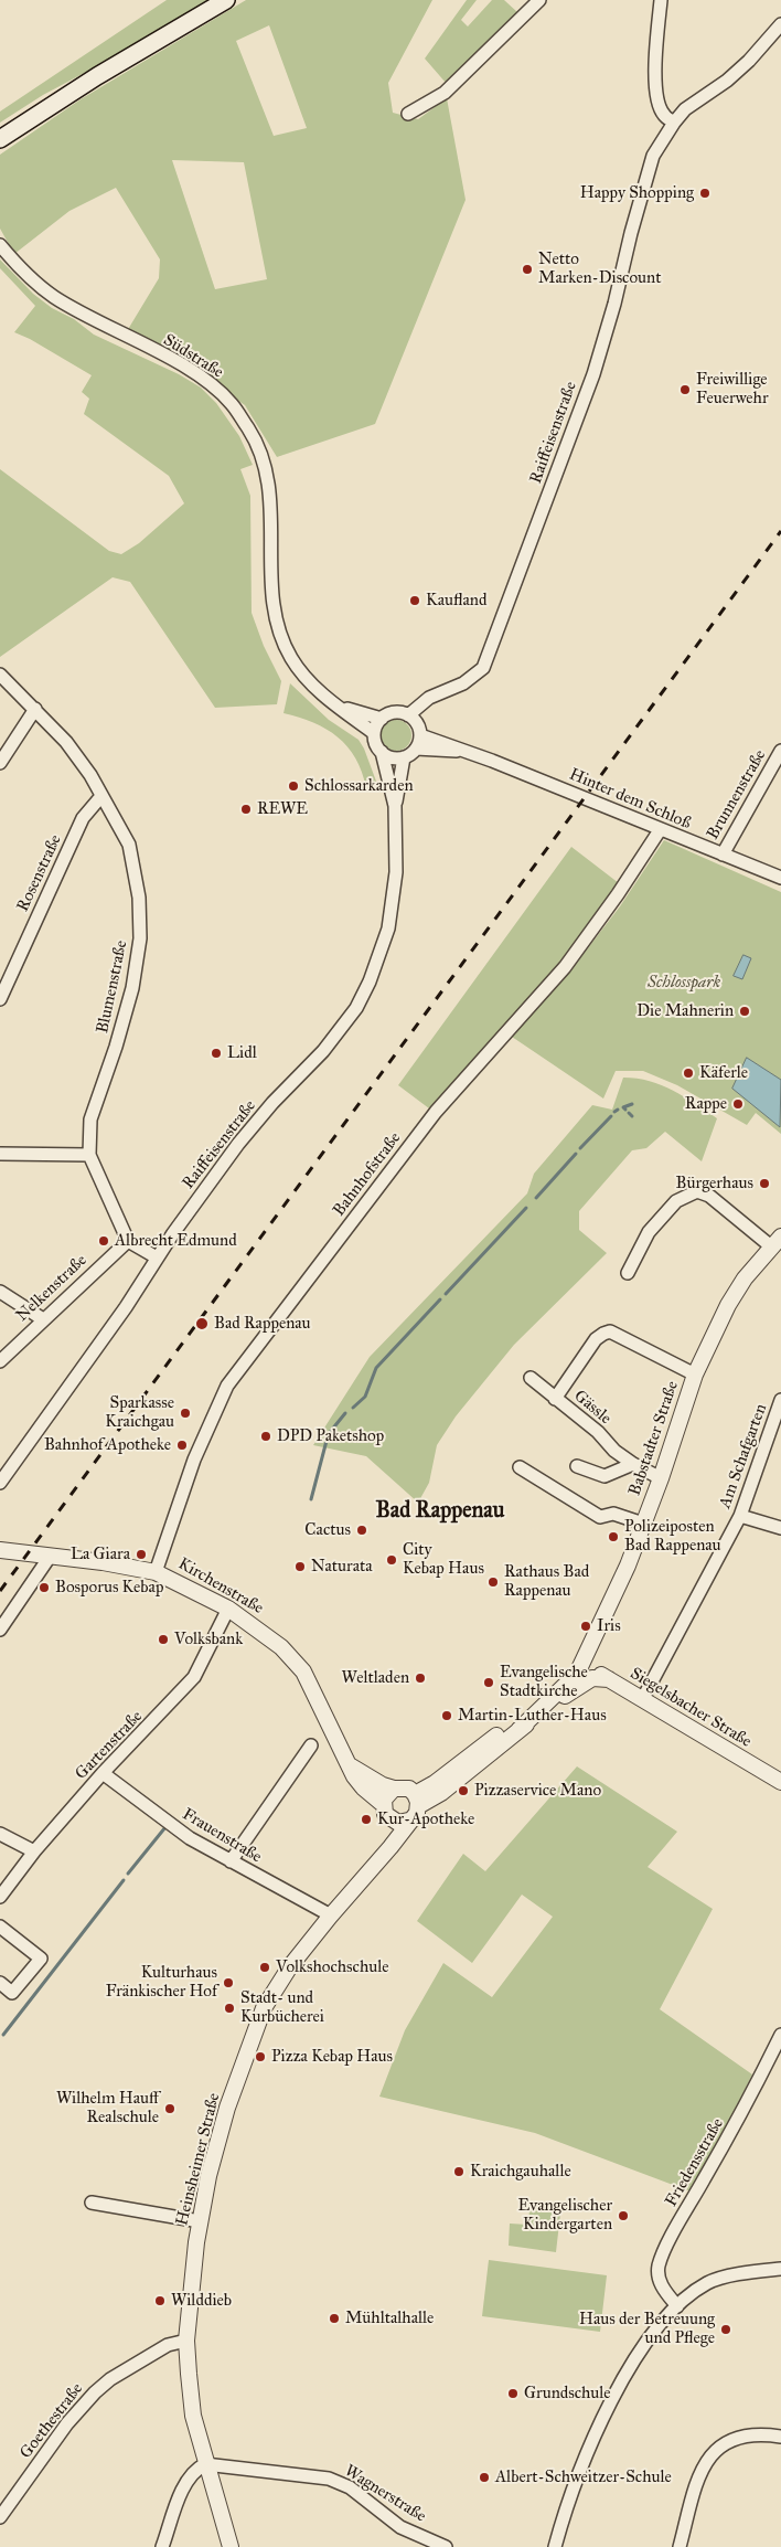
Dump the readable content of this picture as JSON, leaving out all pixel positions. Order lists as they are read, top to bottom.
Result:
{
  "streets": {
    "street": [
      "Südstraße",
      "Raiffeisenstraße",
      "Brunnenstraße",
      "Hinter dem Schloß",
      "Rosenstraße",
      "Blumenstraße",
      "Bahnhofstraße",
      "Nelkenstraße",
      "Gässle",
      "Babstadter Straße",
      "Am Schafgarten",
      "Kirchenstraße",
      "Siegelsbacher Straße",
      "Gartenstraße",
      "Frauenstraße",
      "Heinsheimer Straße",
      "Friedensstraße",
      "Goethestraße",
      "Wagnerstraße"
    ]
  },
  "crossings": [
    ["Südstraße", "Raiffeisenstraße"],
    ["Südstraße", "Hinter dem Schloß"],
    ["Raiffeisenstraße", "Hinter dem Schloß"],
    ["Brunnenstraße", "Hinter dem Schloß"],
    ["Hinter dem Schloß", "Bahnhofstraße"],
    ["Rosenstraße", "Blumenstraße"],
    ["Blumenstraße", "Nelkenstraße"],
    ["Bahnhofstraße", "Kirchenstraße"],
    ["Gässle", "Babstadter Straße"],
    ["Babstadter Straße", "Siegelsbacher Straße"],
    ["Babstadter Straße", "Heinsheimer Straße"],
    ["Am Schafgarten", "Siegelsbacher Straße"],
    ["Kirchenstraße", "Gartenstraße"],
    ["Kirchenstraße", "Heinsheimer Straße"],
    ["Siegelsbacher Straße", "Heinsheimer Straße"],
    ["Gartenstraße", "Frauenstraße"],
    ["Frauenstraße", "Heinsheimer Straße"],
    ["Heinsheimer Straße", "Goethestraße"],
    ["Heinsheimer Straße", "Wagnerstraße"]
  ],
  "districts": ["Bad Rappenau"],
  "parks": ["Schlosspark"],
  "places": [
    "Happy Shopping",
    "Netto Marken-Discount",
    "Freiwillige Feuerwehr",
    "Kaufland",
    "Schlossarkarden",
    "REWE",
    "Die Mahnerin",
    "Lidl",
    "Käferle",
    "Rappe",
    "Bürgerhaus",
    "Albrecht Edmund",
    "Bad Rappenau",
    "Sparkasse Kraichgau",
    "DPD Paketshop",
    "Bahnhof Apotheke",
    "Cactus",
    "Polizeiposten Bad Rappenau",
    "La Giara",
    "City Kebap Haus",
    "Naturata",
    "Rathaus Bad Rappenau",
    "Bosporus Kebap",
    "Iris",
    "Volksbank",
    "Weltladen",
    "Evangelische Stadtkirche",
    "Martin-Luther-Haus",
    "Pizzaservice Mano",
    "Kur-Apotheke",
    "Volkshochschule",
    "Kulturhaus Fränkischer Hof",
    "Stadt- und Kurbücherei",
    "Pizza Kebap Haus",
    "Wilhelm Hauff Realschule",
    "Kraichgauhalle",
    "Evangelischer Kindergarten",
    "Wilddieb",
    "Mühltalhalle",
    "Haus der Betreuung und Pflege",
    "Grundschule",
    "Albert-Schweitzer-Schule"
  ]
}
